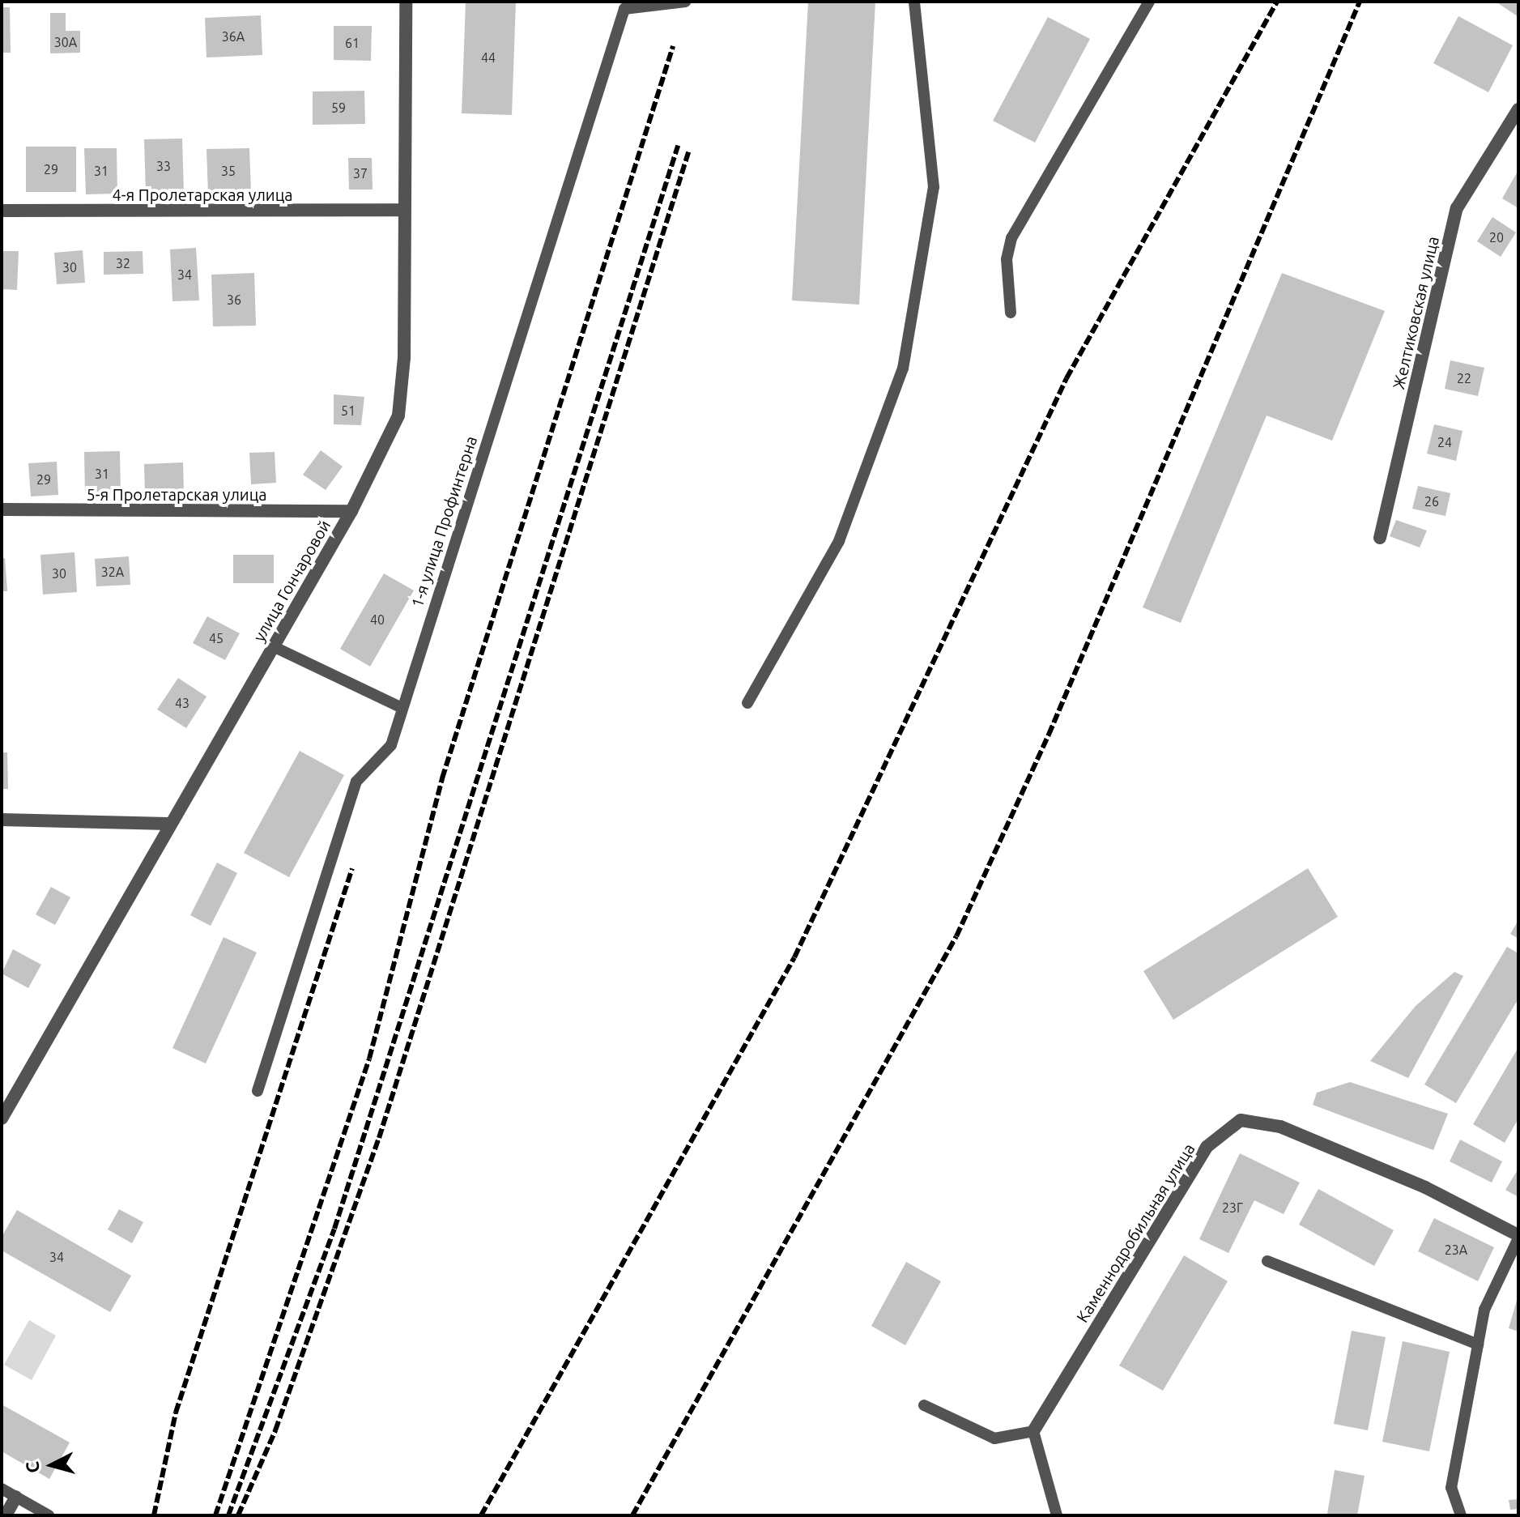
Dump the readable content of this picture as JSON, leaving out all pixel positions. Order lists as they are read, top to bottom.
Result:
{
  "streets": {
    "street": [
      "4-я Пролетарская улица",
      "Желтиковская улица",
      "5-я Пролетарская улица",
      "улица Гончаровой",
      "Каменнодробильная улица"
    ],
    "lane": ["1-я улица Профинтерна"]
  },
  "crossings": [
    ["4-я Пролетарская улица", "улица Гончаровой"],
    ["5-я Пролетарская улица", "улица Гончаровой"]
  ],
  "house_numbers": [
    "36А",
    "30А",
    "61",
    "44",
    "59",
    "33",
    "29",
    "31",
    "35",
    "37",
    "20",
    "32",
    "30",
    "34",
    "36",
    "22",
    "51",
    "24",
    "31",
    "29",
    "26",
    "32А",
    "30",
    "40",
    "45",
    "43",
    "23Г",
    "23А",
    "34"
  ],
  "north": "left"
}
